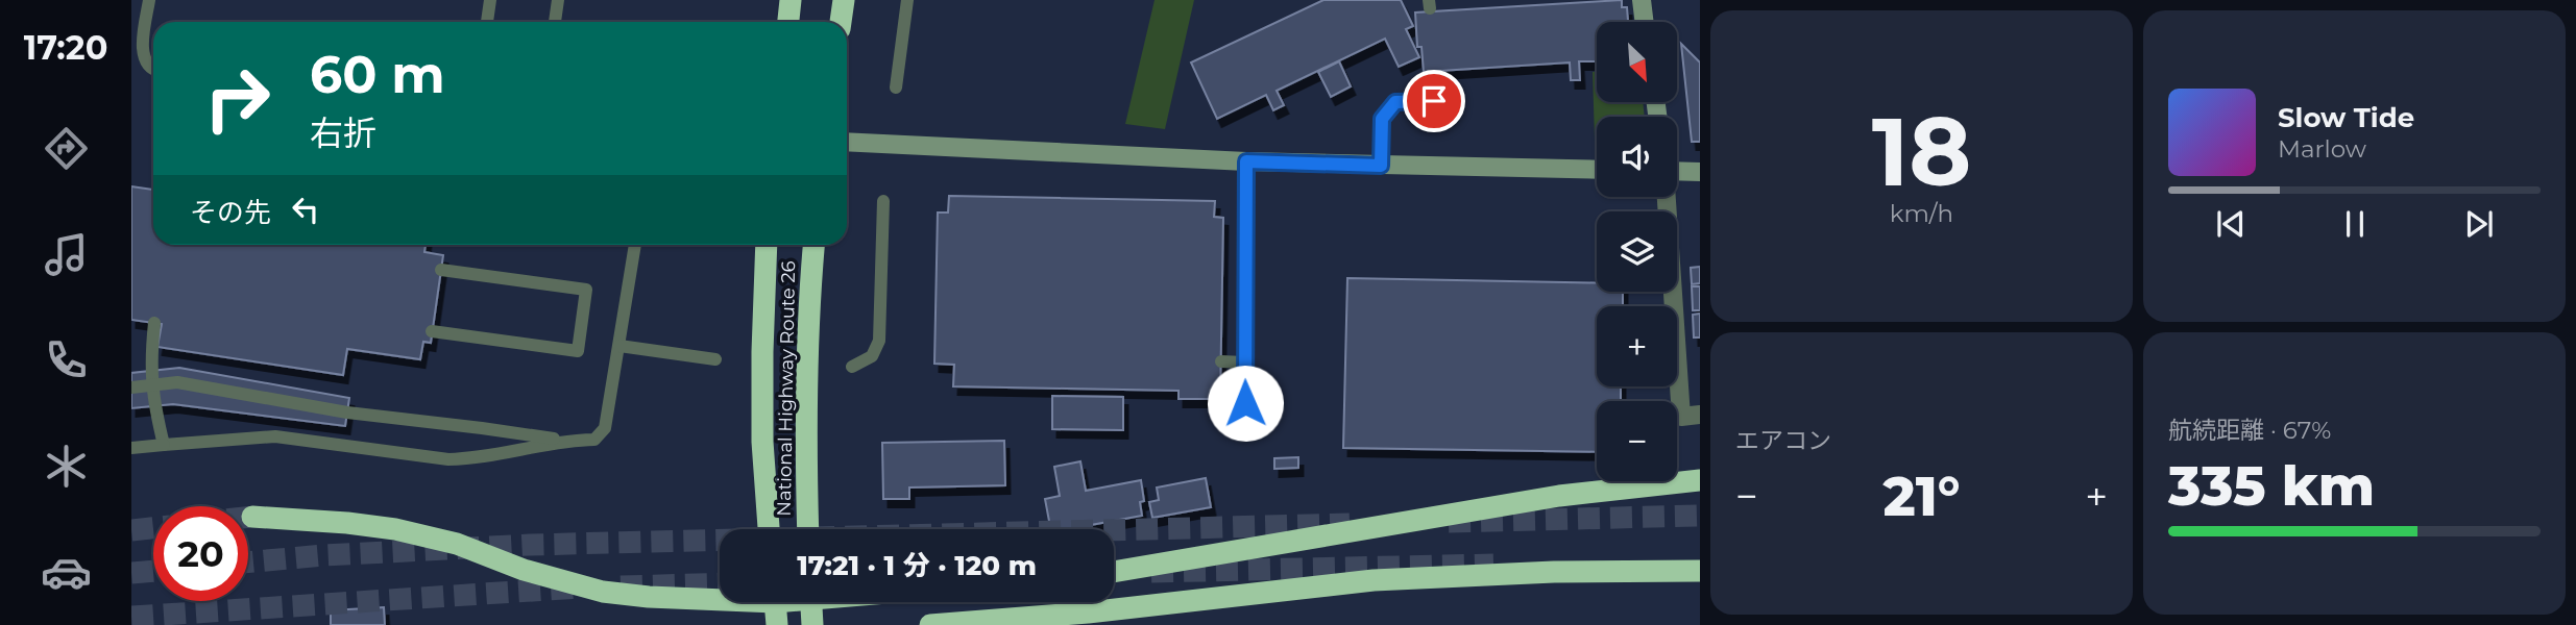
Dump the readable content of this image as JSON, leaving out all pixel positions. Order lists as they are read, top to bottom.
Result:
{
  "streets": {
    "highway": ["National Highway Route 26"]
  },
  "north": "bottom right",
  "page": {
    "tabs": "17:20",
    "tile": [
      ["18", "km/h"],
      "エアコン",
      ["航続距離 · 67%", "335 km"]
    ],
    "map_buttons": ["+", "−"],
    "turn": ["60 m", "右折"],
    "song": ["Slow Tide", "Marlow"],
    "then": "その先",
    "heat": ["−", "21°", "+"],
    "limit": "20",
    "trip": "17:21 · 1 分 · 120 m"
  }
}
